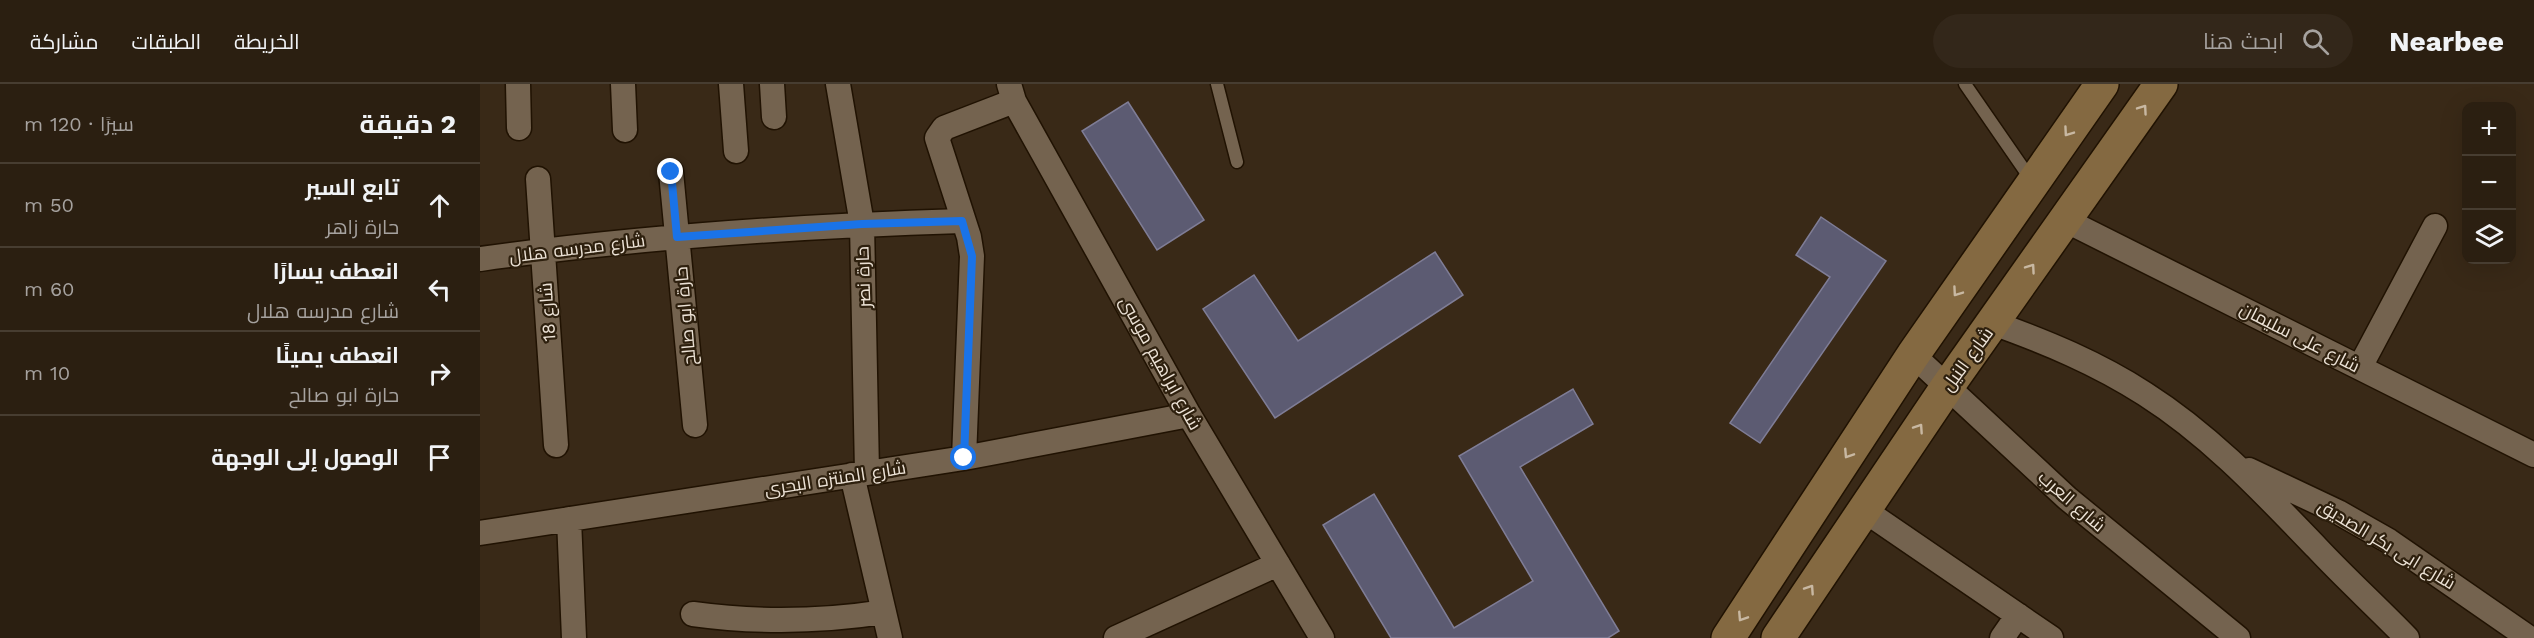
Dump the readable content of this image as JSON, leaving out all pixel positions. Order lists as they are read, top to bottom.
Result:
{
  "streets": {
    "main road": ["شارع النيل"],
    "street": [
      "شارع مدرسه هلال",
      "حارة نصر",
      "شارع 18",
      "حارة ابو صالح",
      "شارع على سليمان",
      "شارع ابراهيم موسى",
      "شارع المنتزه البحرى",
      "شارع العرب",
      "شارع ابى بكر الصديق"
    ]
  },
  "crossings": [
    ["شارع مدرسه هلال", "حارة نصر"],
    ["شارع مدرسه هلال", "شارع 18"],
    ["شارع مدرسه هلال", "حارة ابو صالح"],
    ["حارة نصر", "شارع المنتزه البحرى"],
    ["شارع على سليمان", "شارع النيل"],
    ["شارع النيل", "شارع العرب"],
    ["شارع النيل", "شارع ابى بكر الصديق"],
    ["شارع ابراهيم موسى", "شارع المنتزه البحرى"]
  ],
  "page": {
    "header": "Nearbee",
    "search": "ابحث هنا",
    "nav": ["الخريطة", "الطبقات", "مشاركة"],
    "heading": ["2 دقيقة", "سيرًا · 120 m"],
    "map_buttons": ["+", "−"],
    "list": [
      ["تابع السير", "حارة زاهر", "50 m"],
      ["انعطف يسارًا", "شارع مدرسه هلال", "60 m"],
      ["انعطف يمينًا", "حارة ابو صالح", "10 m"],
      "الوصول إلى الوجهة"
    ]
  }
}
